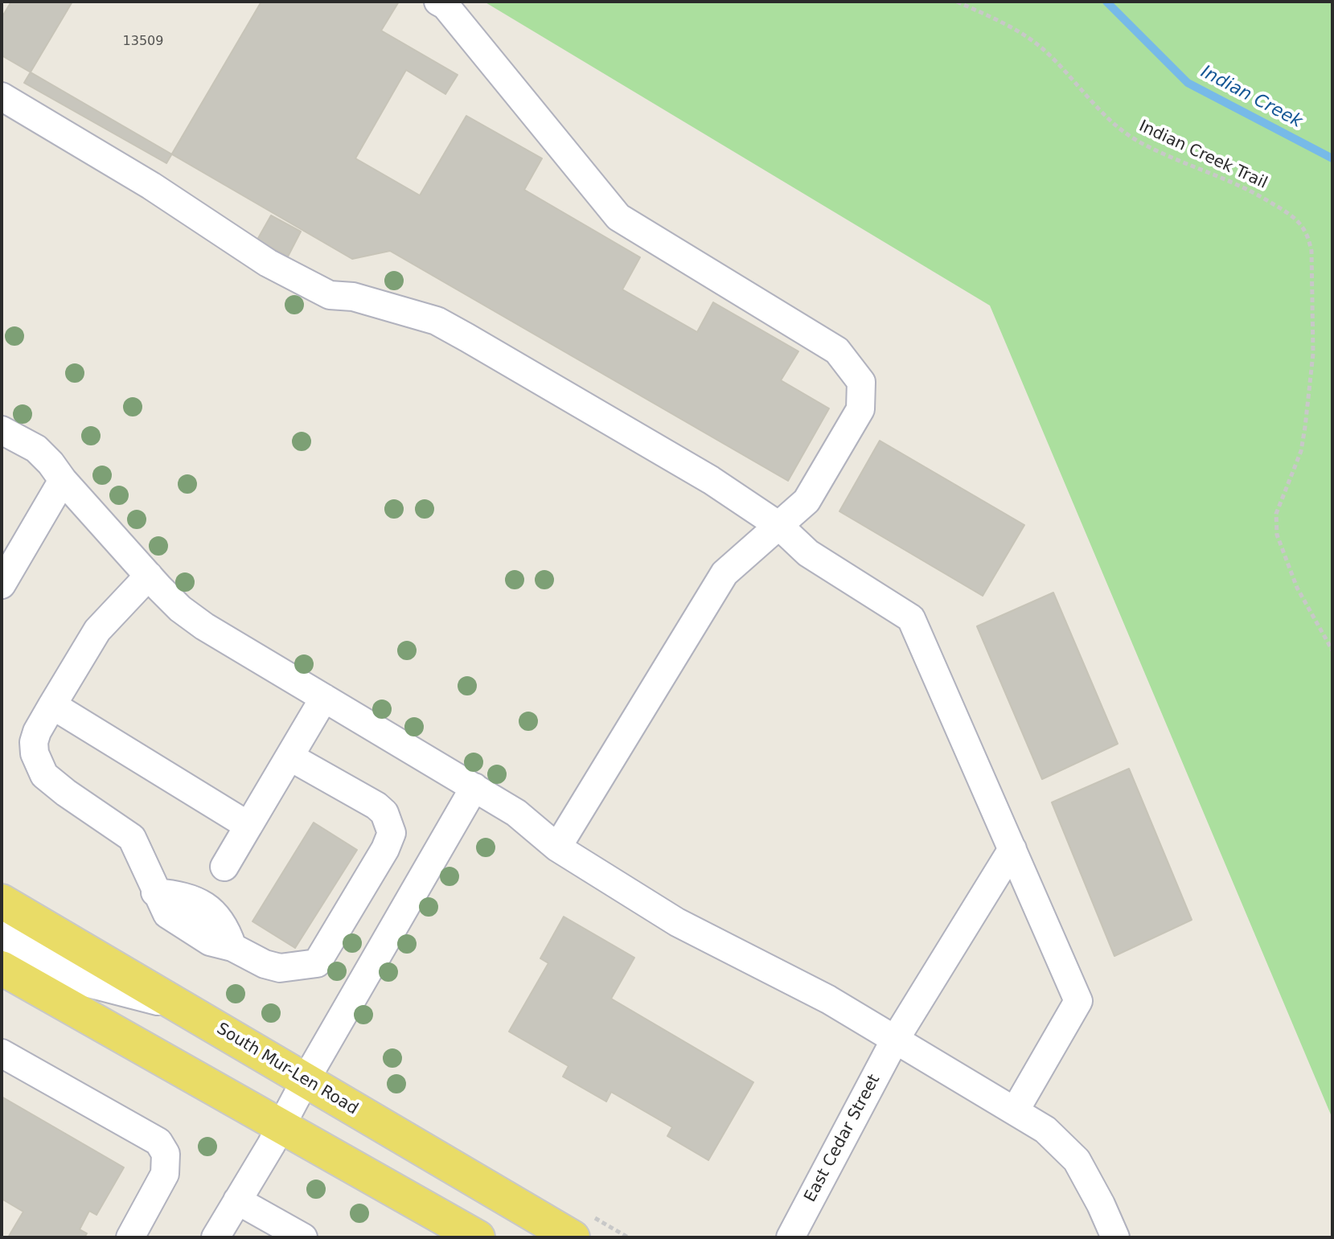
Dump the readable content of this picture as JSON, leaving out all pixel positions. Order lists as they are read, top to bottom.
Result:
{
  "streets": {
    "main road": ["South Mur-Len Road"],
    "street": ["East Cedar Street"],
    "path": ["Indian Creek Trail"]
  },
  "water": ["Indian Creek"],
  "house_numbers": ["13509"]
}
